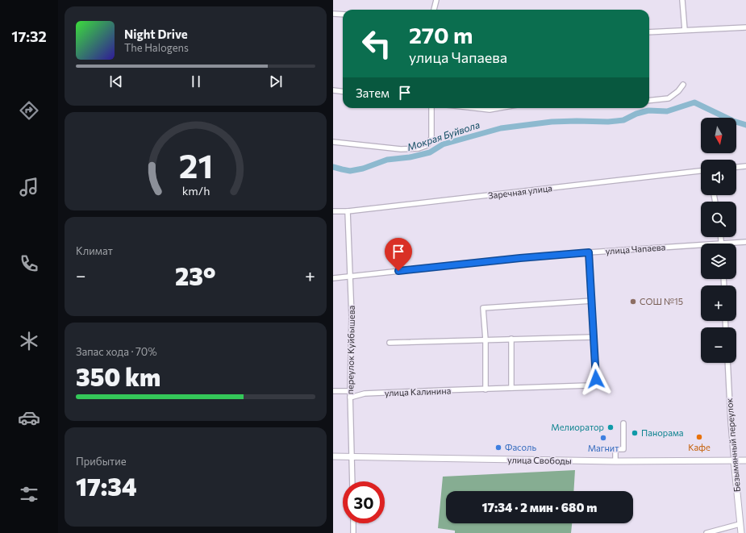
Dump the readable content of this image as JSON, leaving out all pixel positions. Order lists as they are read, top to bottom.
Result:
{
  "streets": {
    "main road": ["Безымянный переулок", "улица Свободы"],
    "street": [
      "Заречная улица",
      "улица Чапаева",
      "переулок Куйбышева",
      "улица Калинина"
    ]
  },
  "crossings": [
    ["Заречная улица", "переулок Куйбышева"],
    ["улица Чапаева", "переулок Куйбышева"],
    ["переулок Куйбышева", "улица Калинина"],
    ["переулок Куйбышева", "улица Свободы"],
    ["Безымянный переулок", "улица Свободы"]
  ],
  "water": ["Мокрая Буйвола"],
  "places": [
    "СОШ №15",
    "Мелиоратор",
    "Панорама",
    "Кафе",
    "Магнит",
    "Фасоль"
  ],
  "north": "bottom",
  "page": {
    "tabs": "17:32",
    "turn": ["270 m", "улица Чапаева"],
    "song": ["Night Drive", "The Halogens"],
    "then": "Затем",
    "map_buttons": ["+", "−"],
    "tile": [
      "Климат",
      ["Запас хода · 70%", "350 km"],
      ["Прибытие", "17:34"]
    ],
    "heat": ["−", "23°", "+"],
    "limit": "30",
    "trip": "17:34 · 2 мин · 680 m",
    "gauge": ["21", "km/h"]
  }
}
